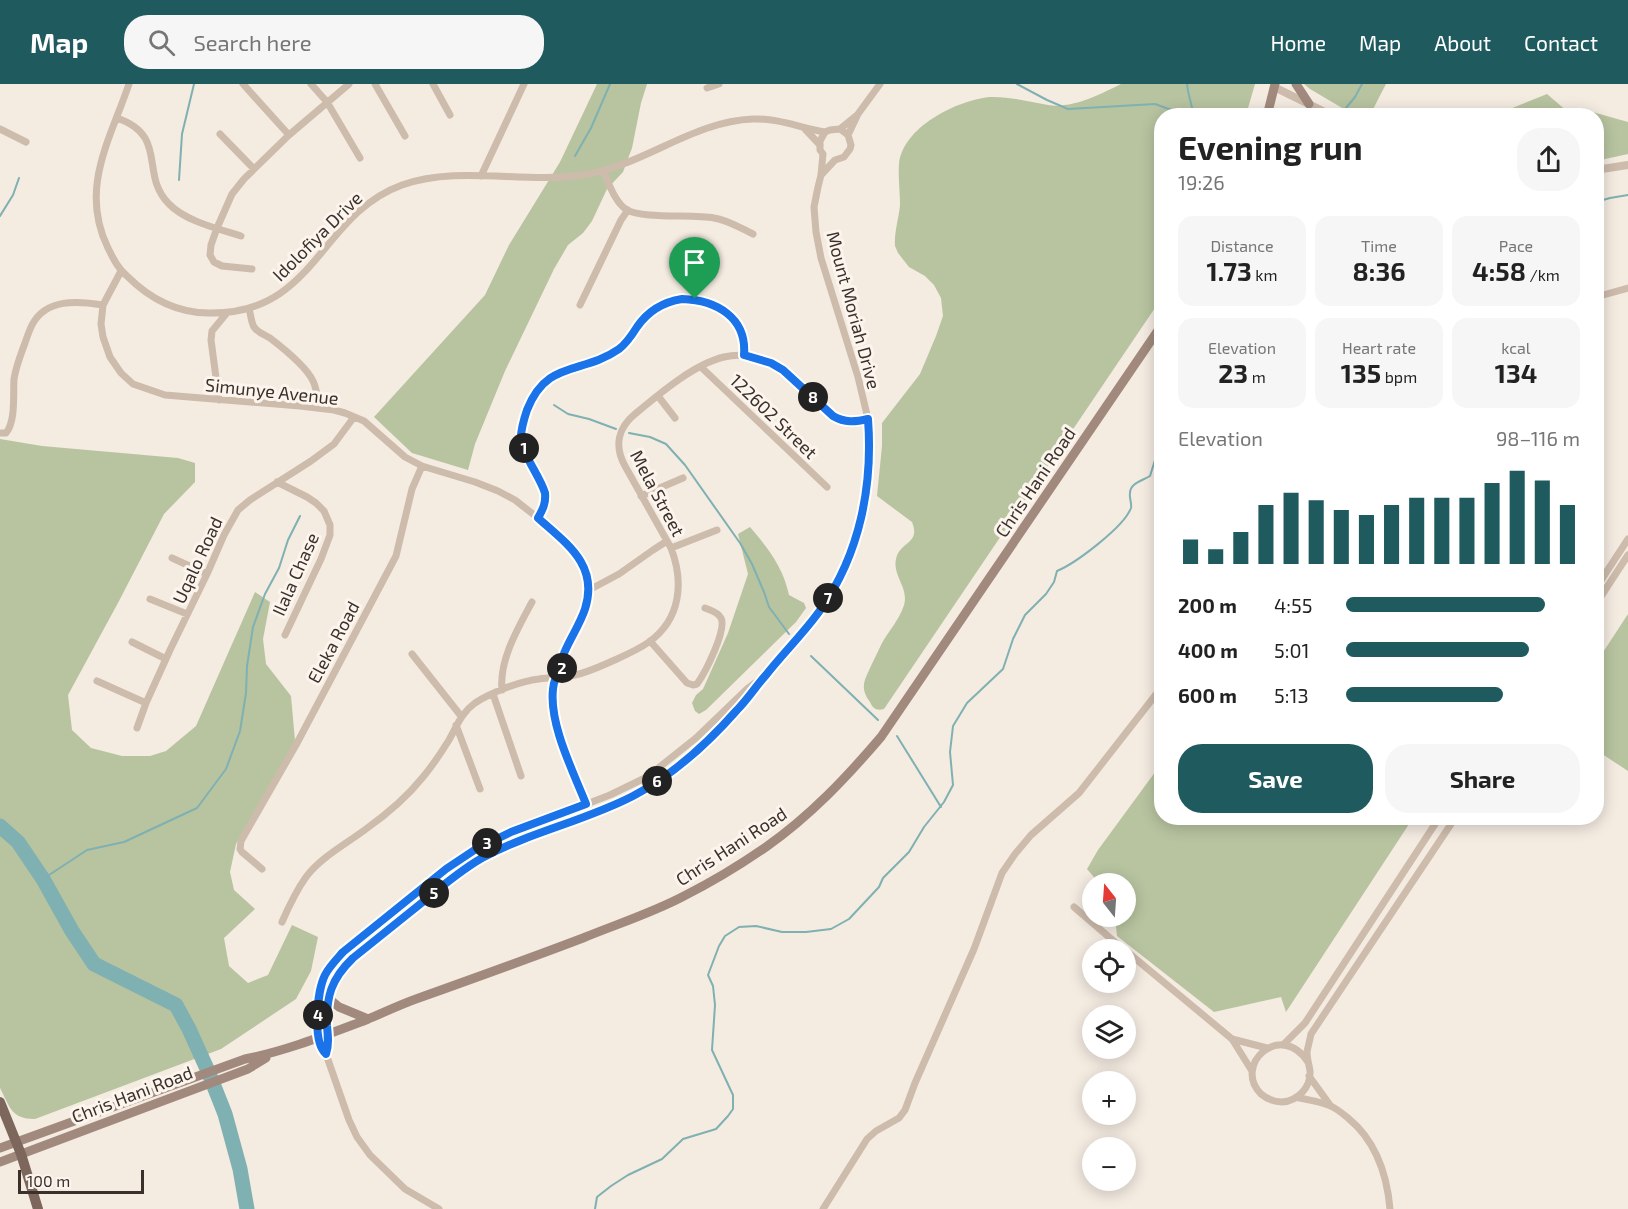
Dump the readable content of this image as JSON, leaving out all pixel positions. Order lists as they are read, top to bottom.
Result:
{
  "streets": {
    "main road": ["Chris Hani Road"],
    "street": [
      "Idolofiya Drive",
      "Mount Moriah Drive",
      "Simunye Avenue",
      "122602 Street",
      "Mela Street",
      "Uqalo Road",
      "Ilala Chase",
      "Eleka Road"
    ]
  },
  "crossings": [
    ["Idolofiya Drive", "Mount Moriah Drive"],
    ["Idolofiya Drive", "Simunye Avenue"],
    ["Mount Moriah Drive", "Chris Hani Road"],
    ["Mount Moriah Drive", "Mela Street"],
    ["Simunye Avenue", "Uqalo Road"],
    ["Simunye Avenue", "Eleka Road"],
    ["122602 Street", "Mela Street"],
    ["Uqalo Road", "Ilala Chase"]
  ],
  "scale_bar": "100 m",
  "north": "top",
  "page": {
    "header": "Map",
    "search": "Search here",
    "nav": [
      "Home",
      "Map",
      "About",
      "Contact"
    ],
    "heading": ["Evening run", "19:26"],
    "stats": [
      ["Distance", "1.73 km"],
      ["Time", "8:36"],
      ["Pace", "4:58 /km"],
      ["Elevation", "23 m"],
      ["Heart rate", "135 bpm"],
      ["kcal", "134"]
    ],
    "pins": [
      "8",
      "1",
      "7",
      "2",
      "6",
      "3",
      "5",
      "4"
    ],
    "chart": ["Elevation", "98–116 m"],
    "list": [
      {
        "name": "200 m",
        "note": "4:55"
      },
      {
        "name": "400 m",
        "note": "5:01"
      },
      {
        "name": "600 m",
        "note": "5:13"
      }
    ],
    "buttons": ["Save", "Share"],
    "map_buttons": ["+", "−"],
    "scale": "100 m"
  }
}
